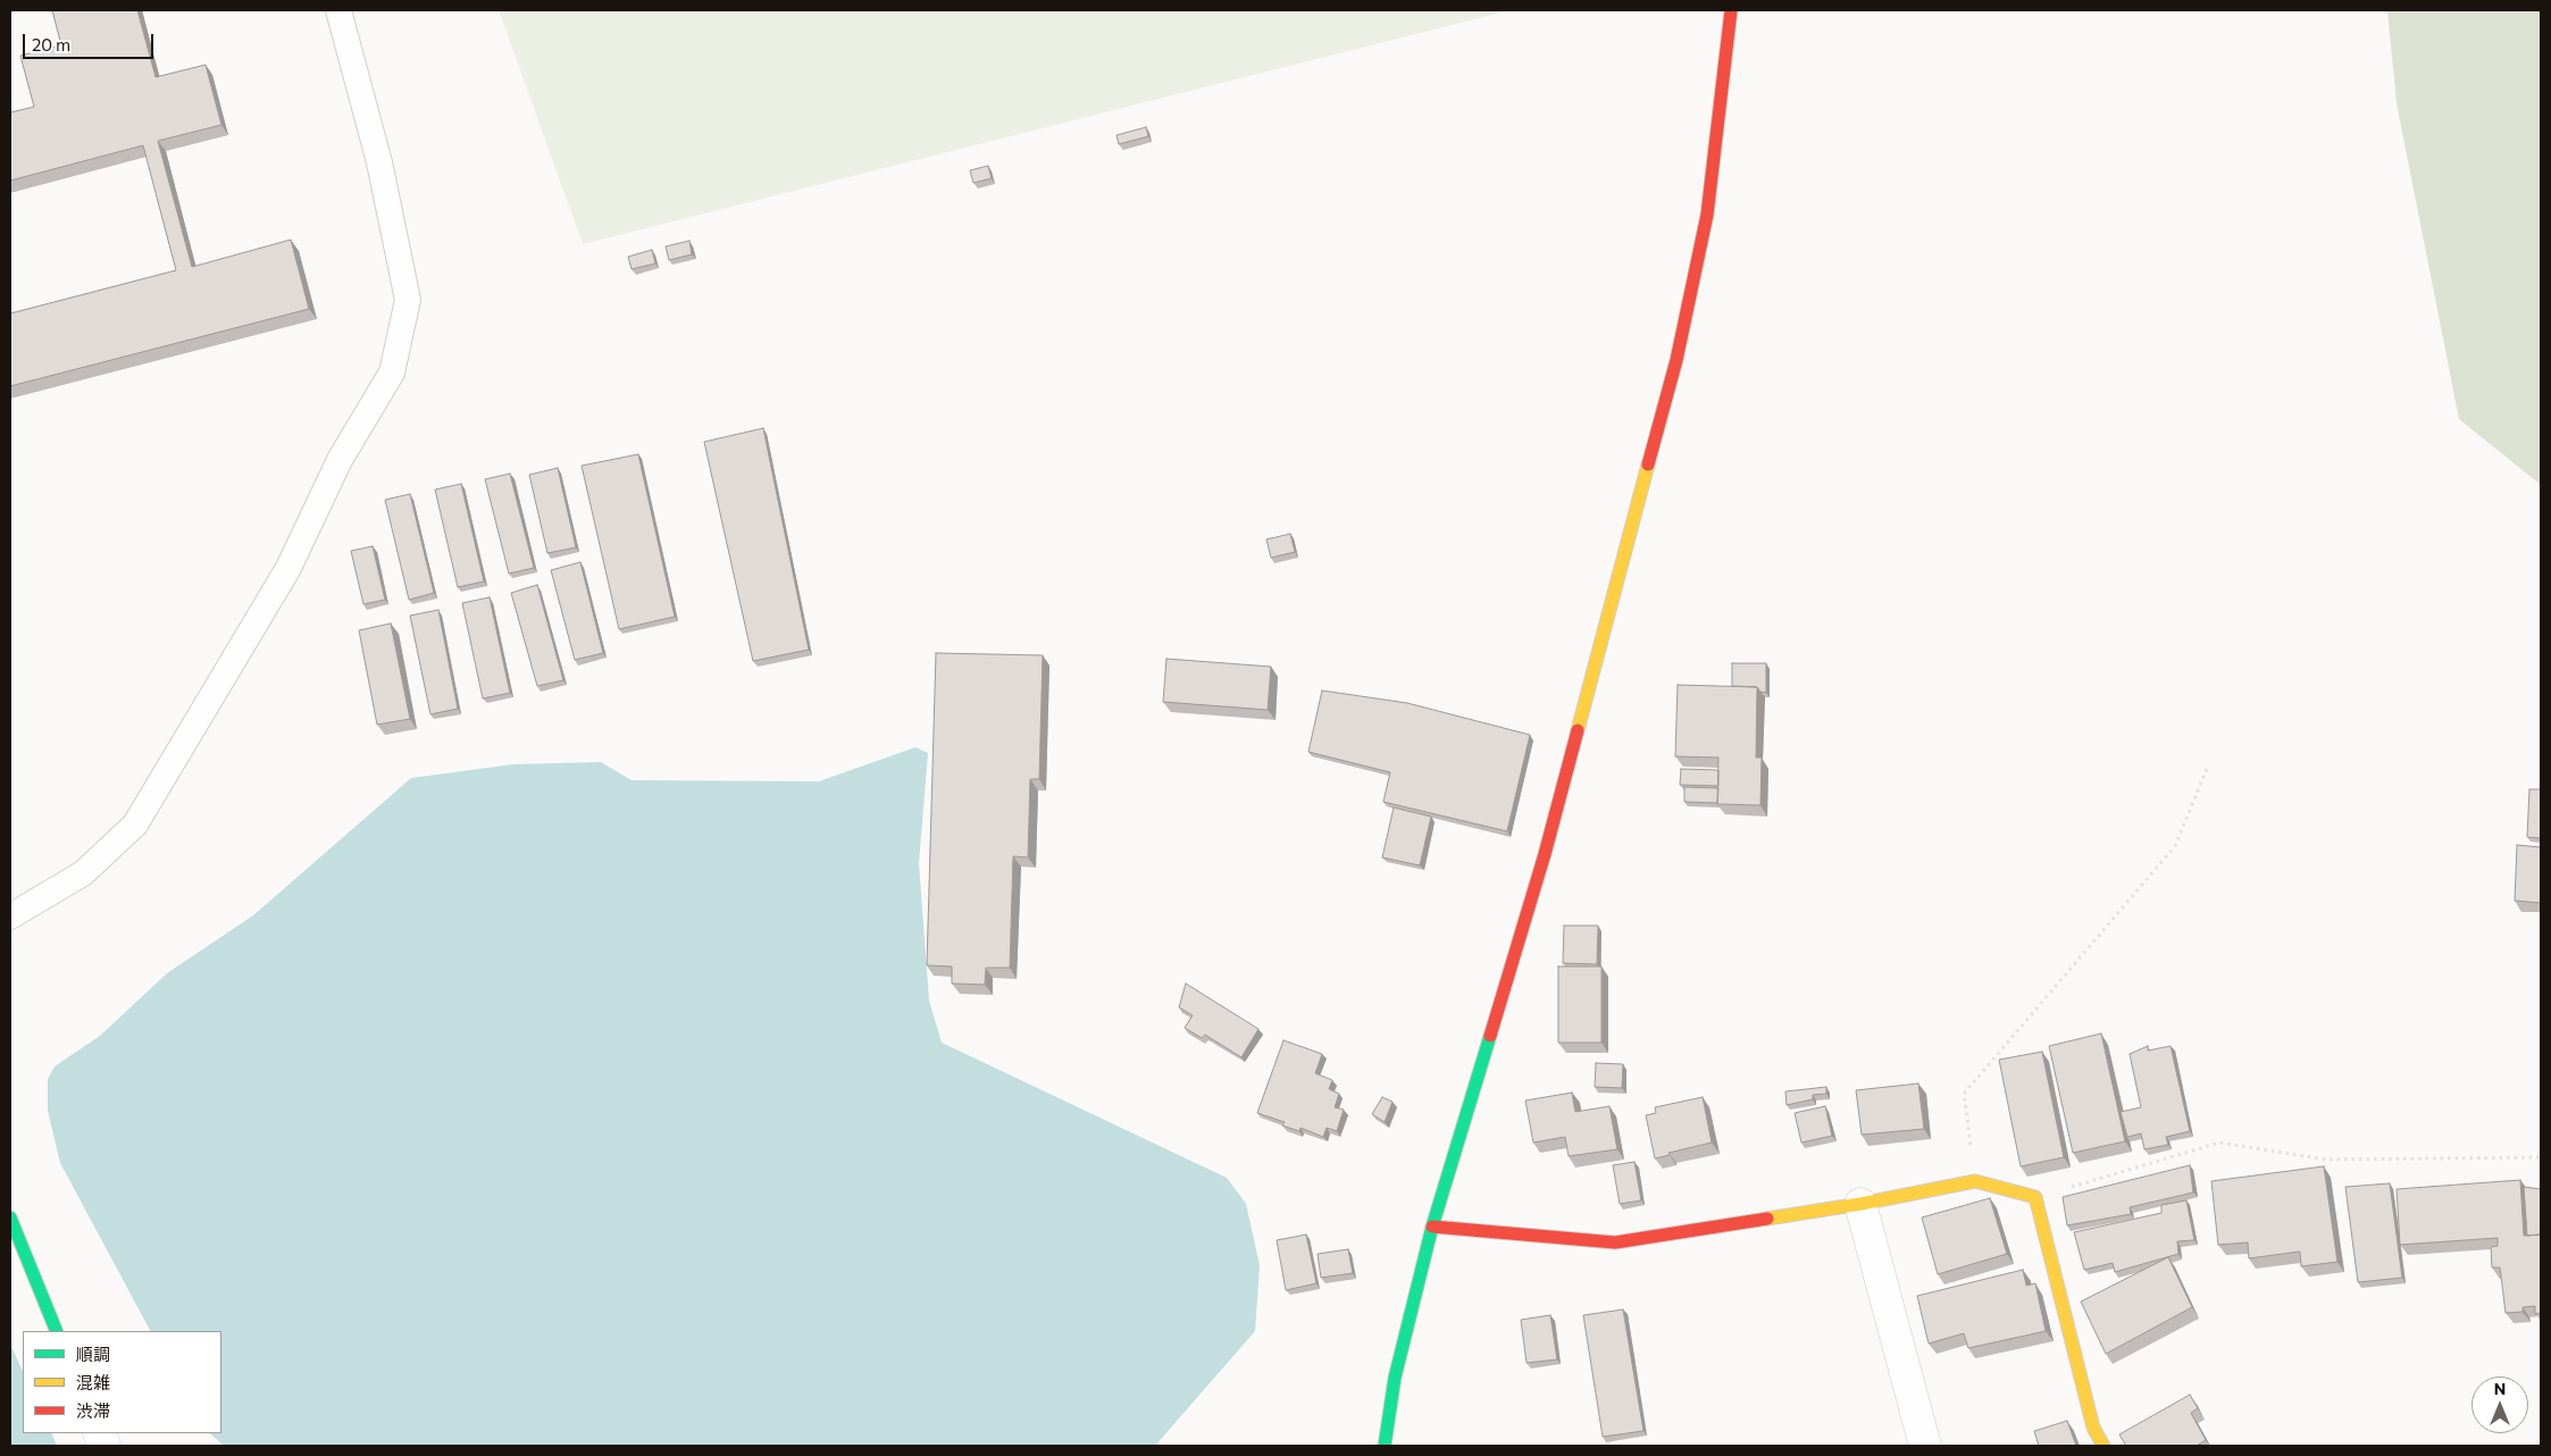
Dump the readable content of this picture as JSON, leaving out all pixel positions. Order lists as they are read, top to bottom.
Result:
{
  "legend": ["順調", "混雑", "渋滞"],
  "scale_bar": "20 m",
  "north": "top"
}
